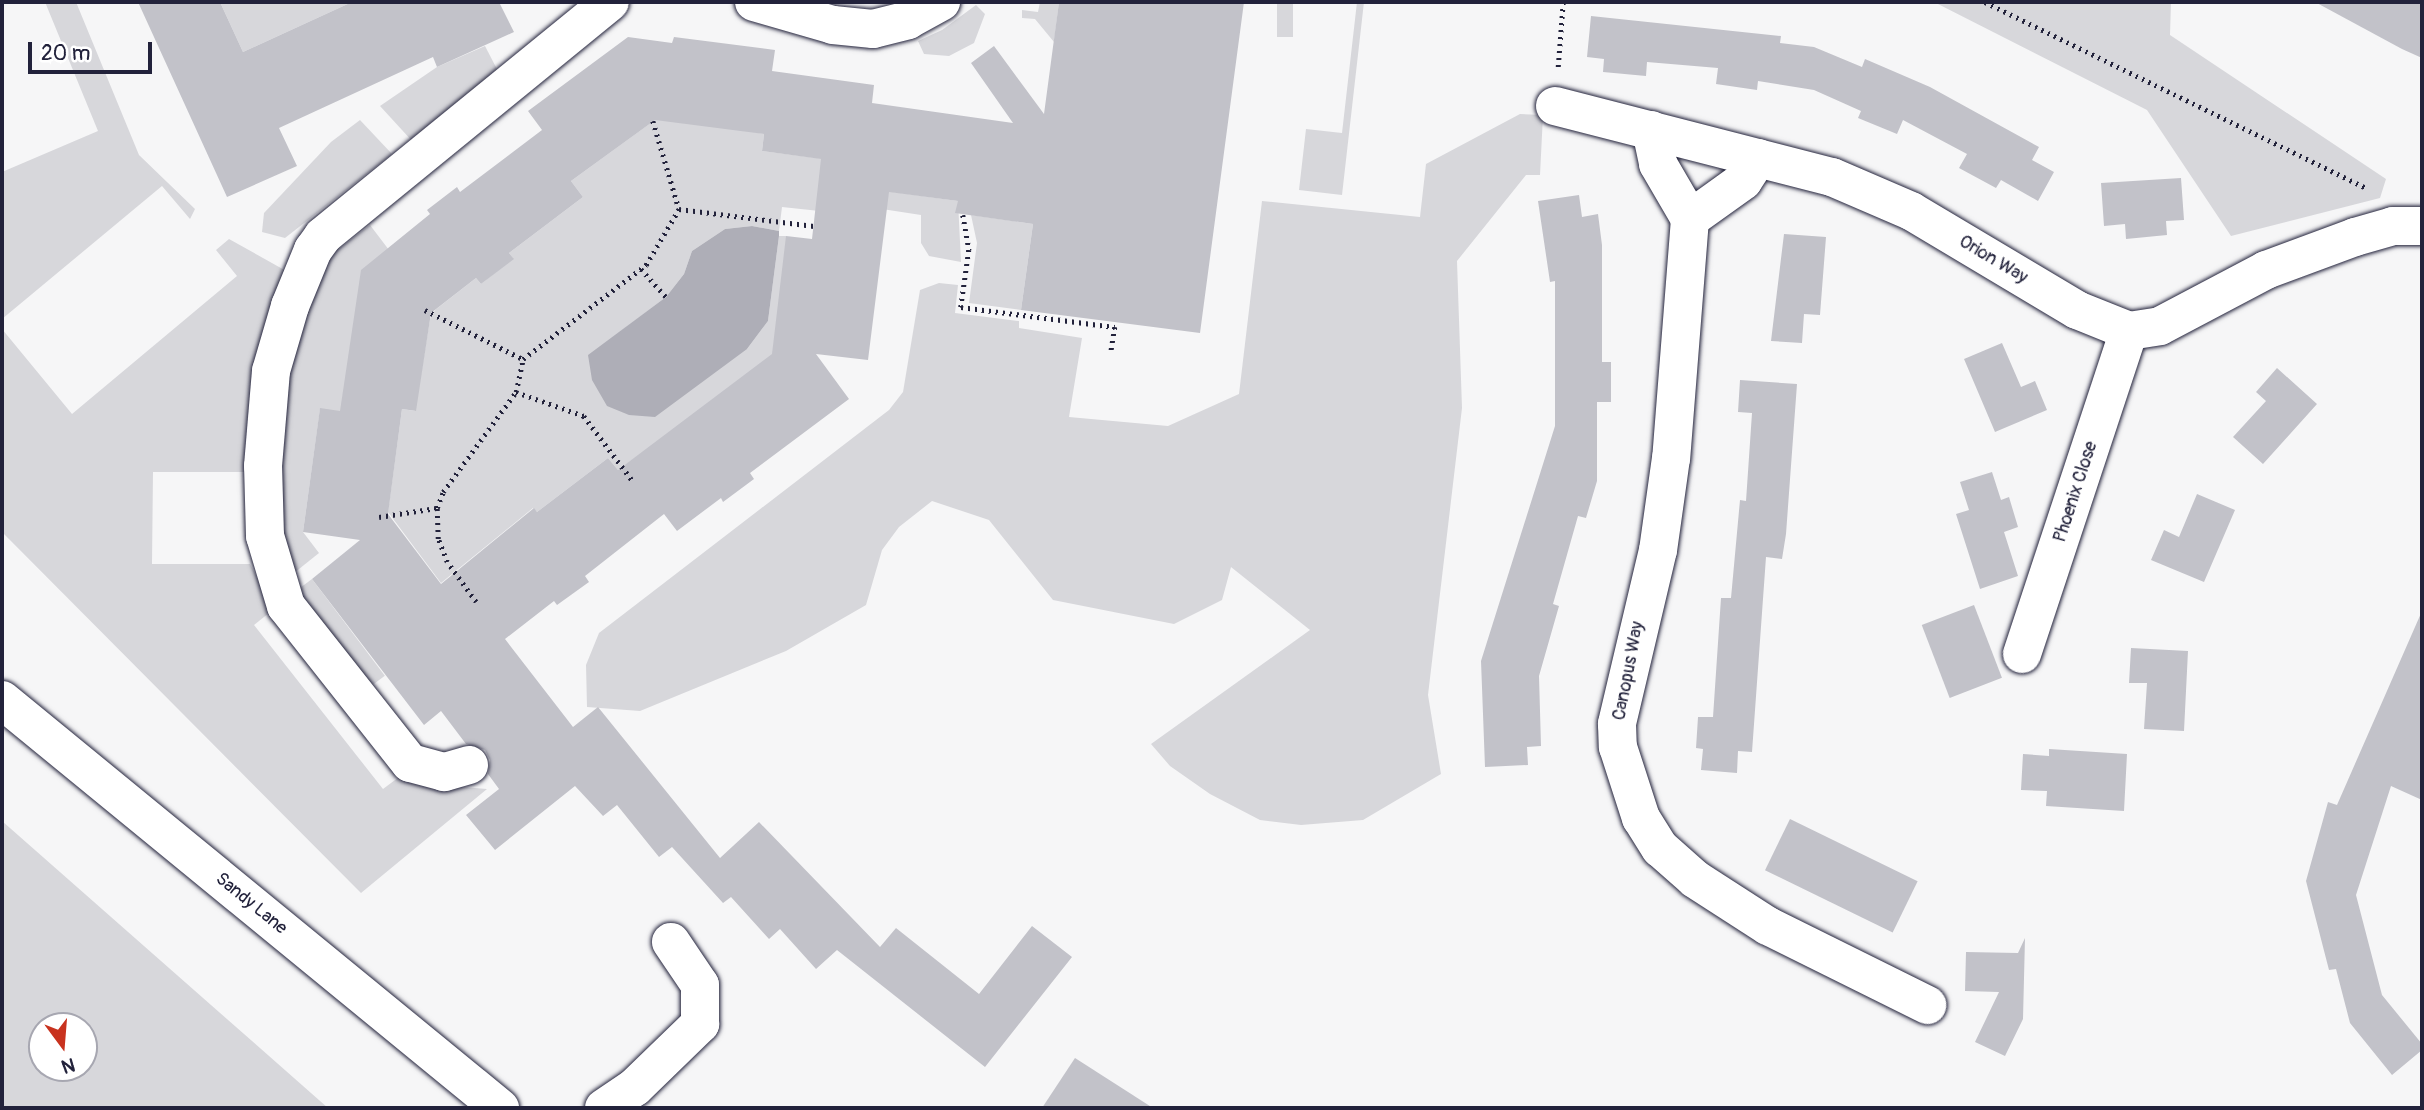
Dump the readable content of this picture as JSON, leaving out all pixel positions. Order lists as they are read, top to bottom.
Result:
{
  "streets": {
    "street": [
      "Orion Way",
      "Phoenix Close",
      "Canopus Way",
      "Sandy Lane"
    ]
  },
  "crossings": [
    ["Orion Way", "Phoenix Close"]
  ],
  "scale_bar": "20 m",
  "north": "bottom"
}
